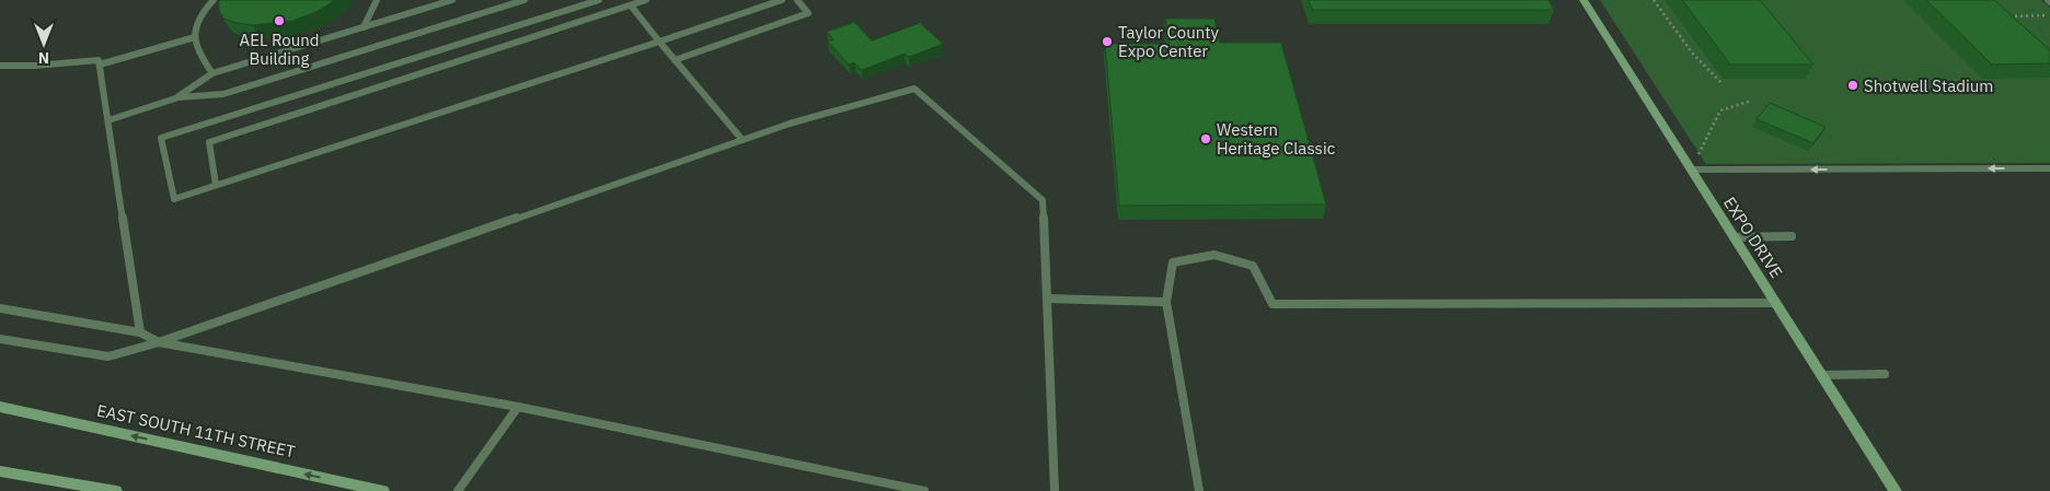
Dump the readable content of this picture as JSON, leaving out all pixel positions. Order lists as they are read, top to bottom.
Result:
{
  "streets": {
    "street": ["EXPO DRIVE", "EAST SOUTH 11TH STREET"]
  },
  "places": [
    "AEL Round Building",
    "Taylor County Expo Center",
    "Shotwell Stadium",
    "Western Heritage Classic"
  ],
  "north": "bottom"
}
